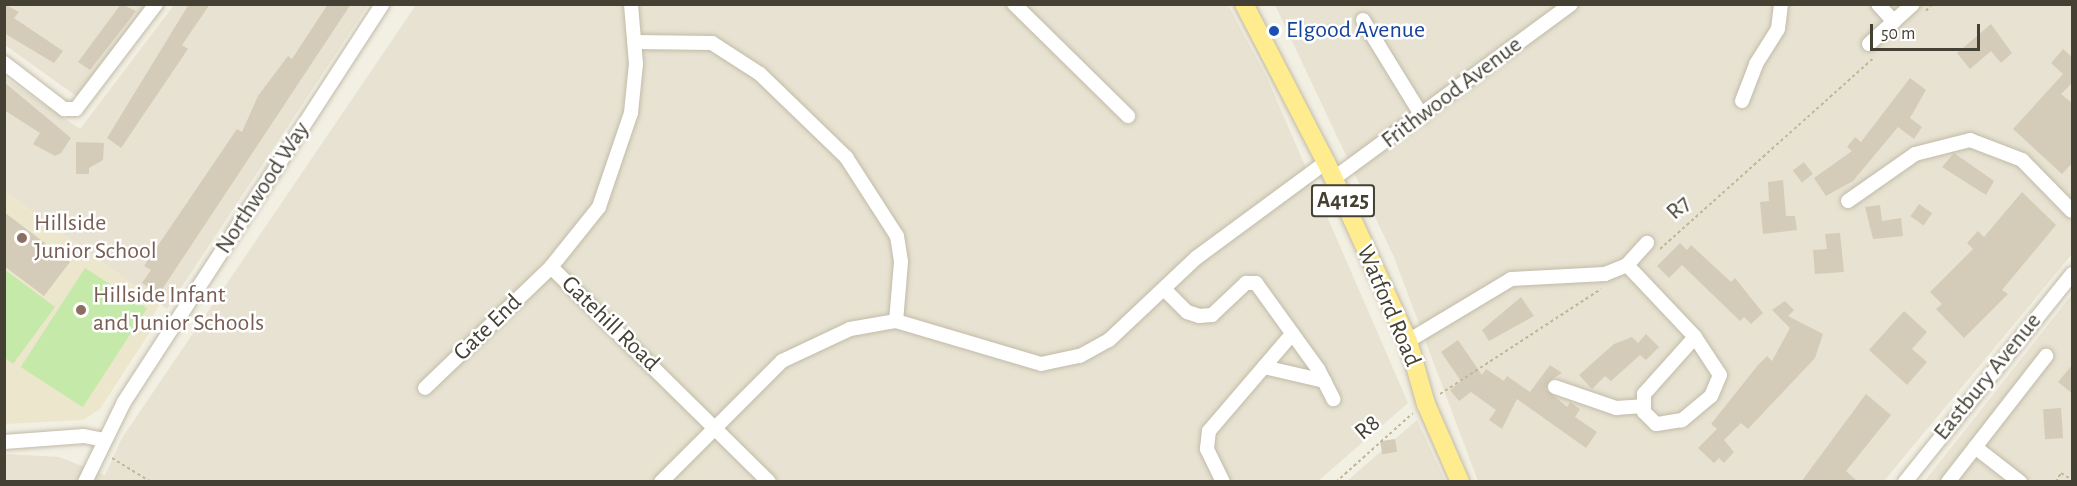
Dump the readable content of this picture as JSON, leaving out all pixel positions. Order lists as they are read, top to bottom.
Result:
{
  "streets": {
    "main road": ["A4125", "Watford Road"],
    "street": [
      "Frithwood Avenue",
      "Northwood Way",
      "Gatehill Road",
      "Gate End",
      "Eastbury Avenue"
    ],
    "path": ["R7", "R8"]
  },
  "crossings": [
    ["Frithwood Avenue", "Watford Road"],
    ["Watford Road", "R8"],
    ["Gatehill Road", "Gate End"]
  ],
  "places": ["Elgood Avenue", "Hillside Junior School", "Hillside Infant and Junior Schools"],
  "scale_bar": "50 m"
}
